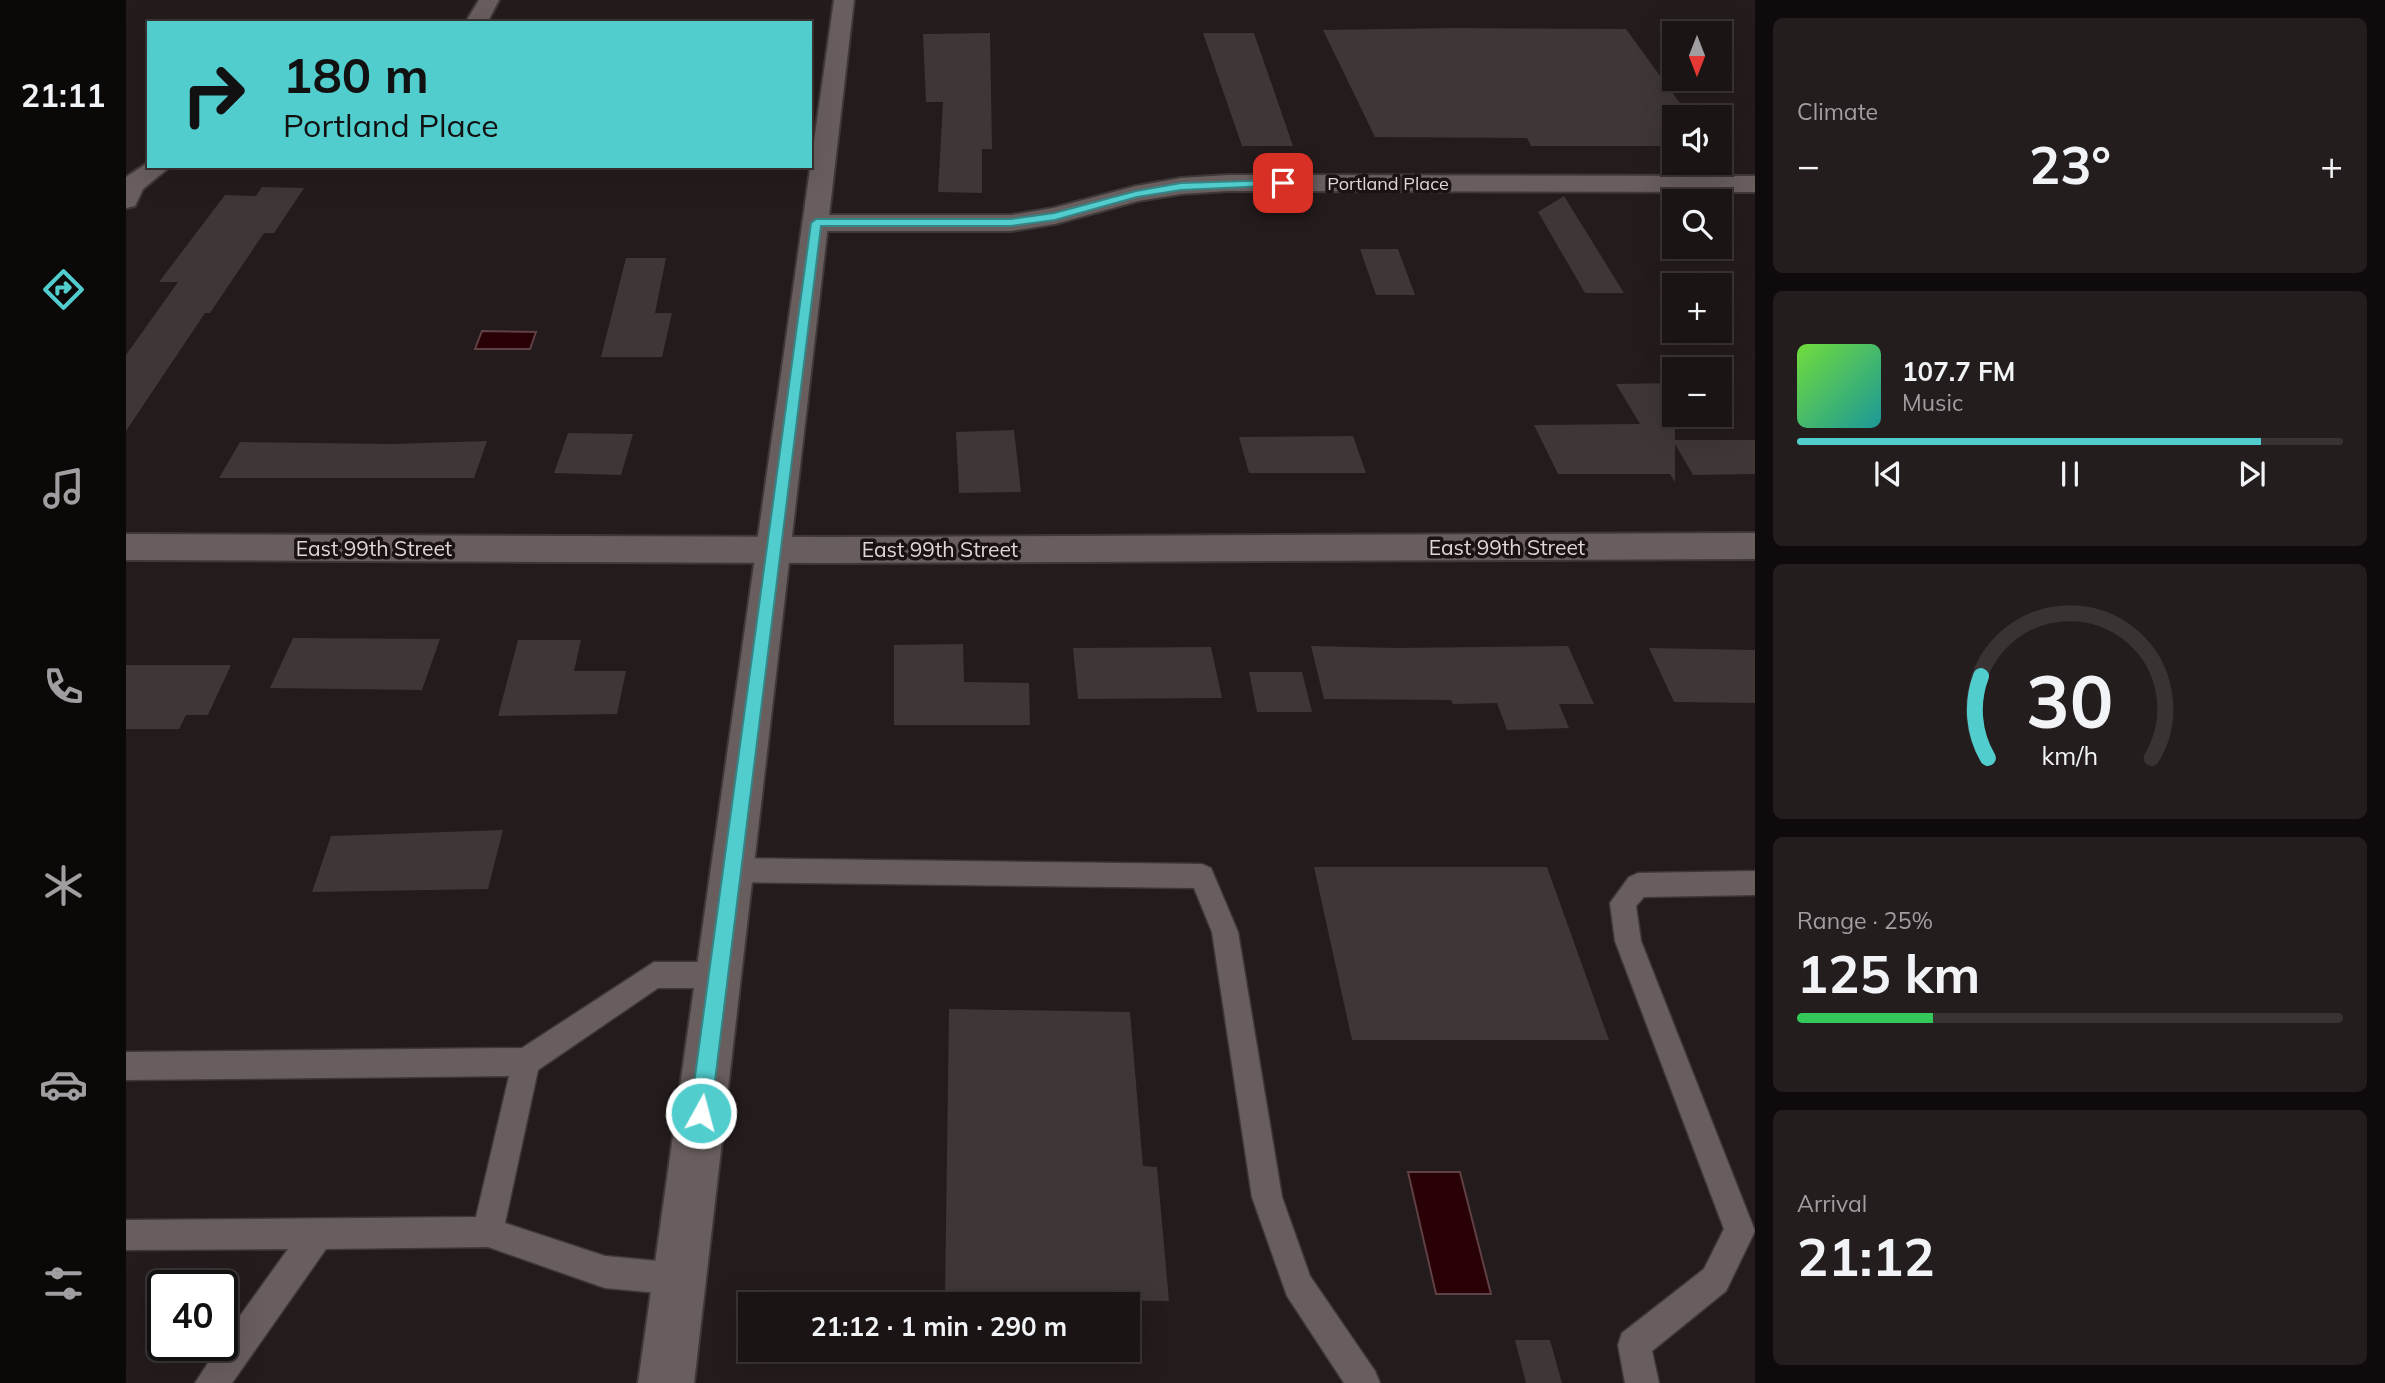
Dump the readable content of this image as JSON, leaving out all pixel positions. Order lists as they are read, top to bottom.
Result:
{
  "streets": {
    "street": ["Portland Place", "East 99th Street"]
  },
  "north": "bottom",
  "page": {
    "tabs": "21:11",
    "tile": [
      "Climate",
      ["Range · 25%", "125 km"],
      ["Arrival", "21:12"]
    ],
    "map_buttons": ["+", "−"],
    "turn": ["180 m", "Portland Place"],
    "heat": ["−", "23°", "+"],
    "song": ["107.7 FM", "Music"],
    "limit": "40",
    "trip": "21:12 · 1 min · 290 m",
    "gauge": ["30", "km/h"]
  }
}
